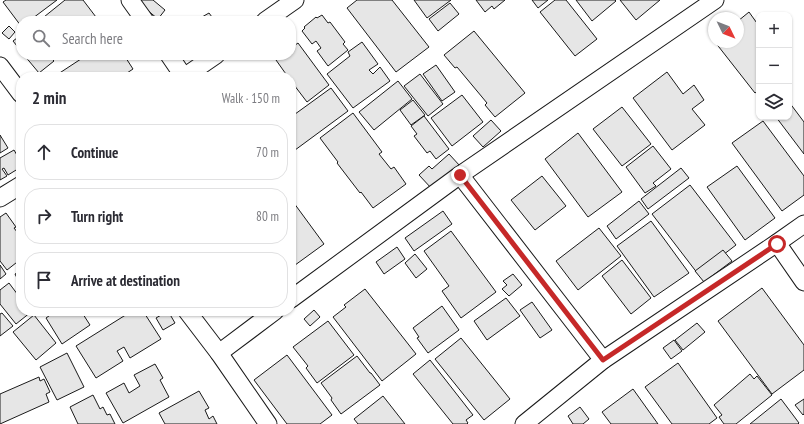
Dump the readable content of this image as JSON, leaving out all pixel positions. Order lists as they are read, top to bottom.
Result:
{
  "north": "bottom right",
  "page": {
    "map_buttons": ["+", "−"],
    "search": "Search here",
    "heading": ["2 min", "Walk · 150 m"],
    "list": [
      ["Continue", "70 m"],
      ["Turn right", "80 m"],
      "Arrive at destination"
    ]
  }
}
